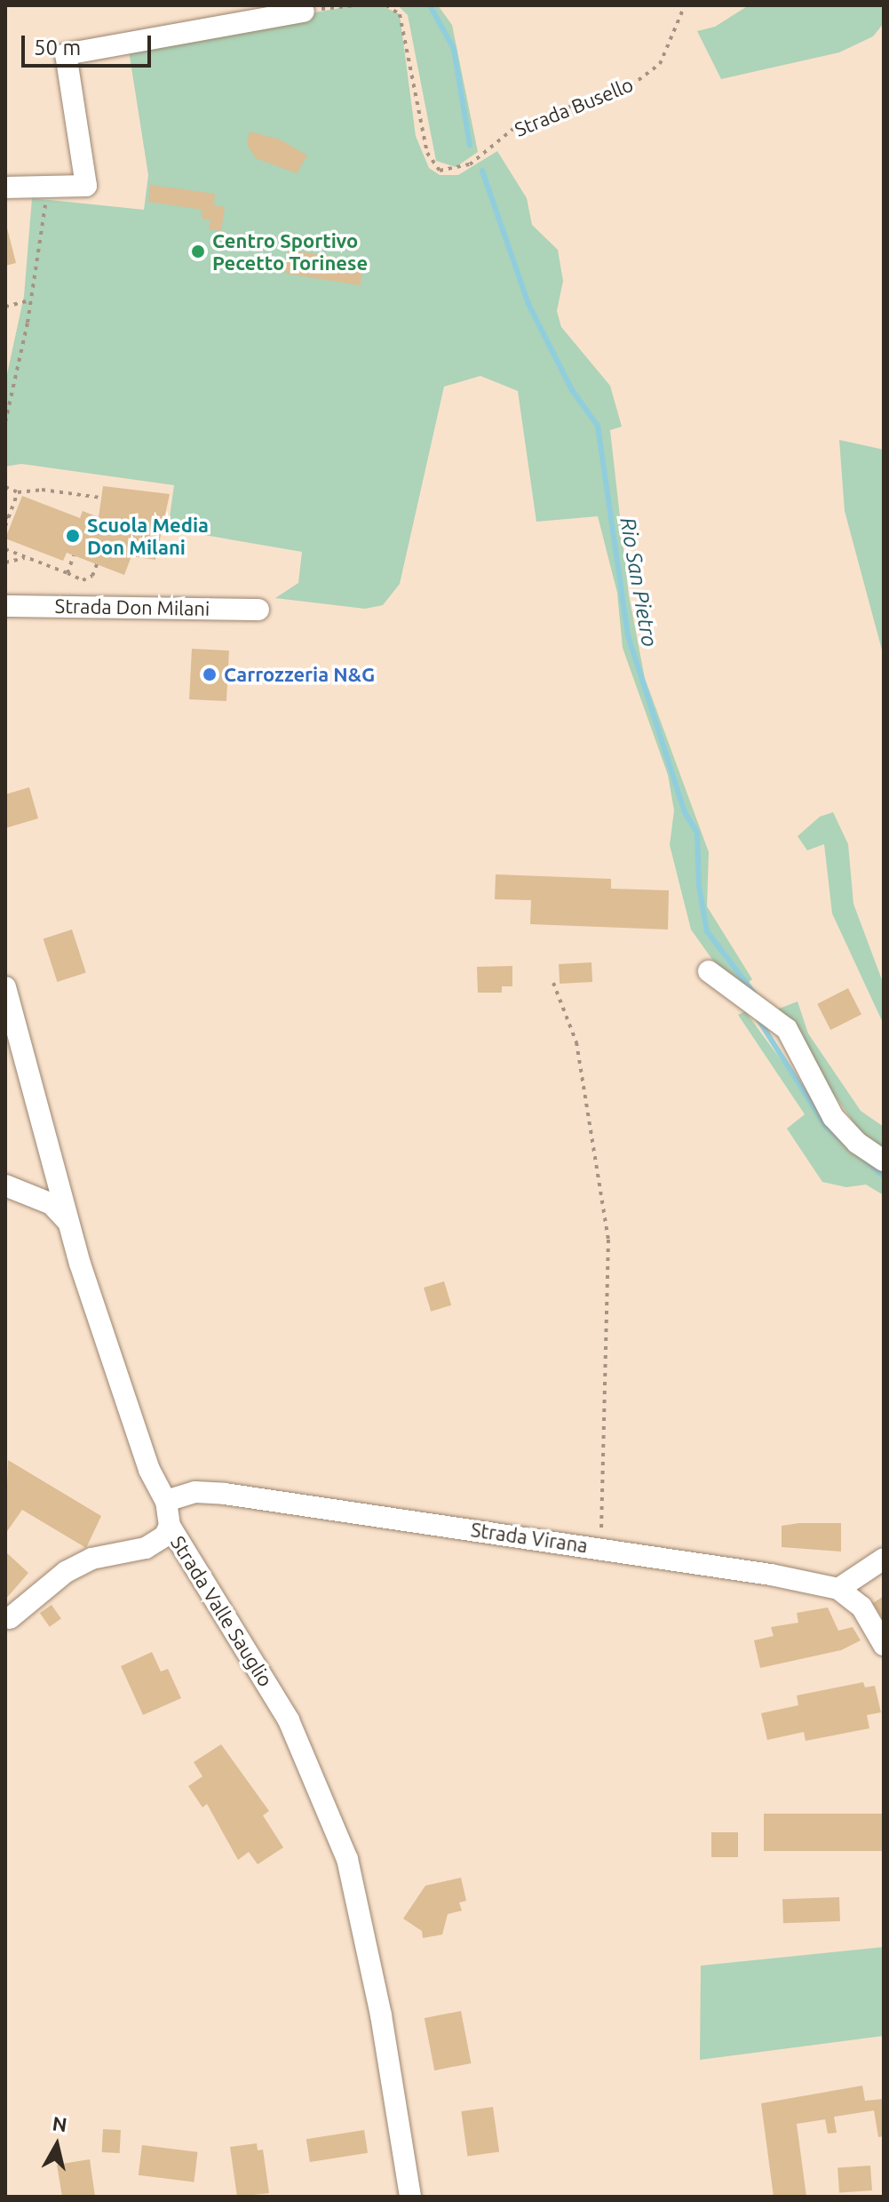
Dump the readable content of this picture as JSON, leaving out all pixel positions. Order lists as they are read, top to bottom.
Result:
{
  "streets": {
    "street": ["Strada Don Milani", "Strada Virana", "Strada Valle Sauglio"],
    "path": ["Strada Busello"]
  },
  "crossings": [
    ["Strada Virana", "Strada Valle Sauglio"]
  ],
  "water": ["Rio San Pietro"],
  "places": ["Centro Sportivo Pecetto Torinese", "Scuola Media Don Milani", "Carrozzeria N&G"],
  "scale_bar": "50 m",
  "north": "top"
}
